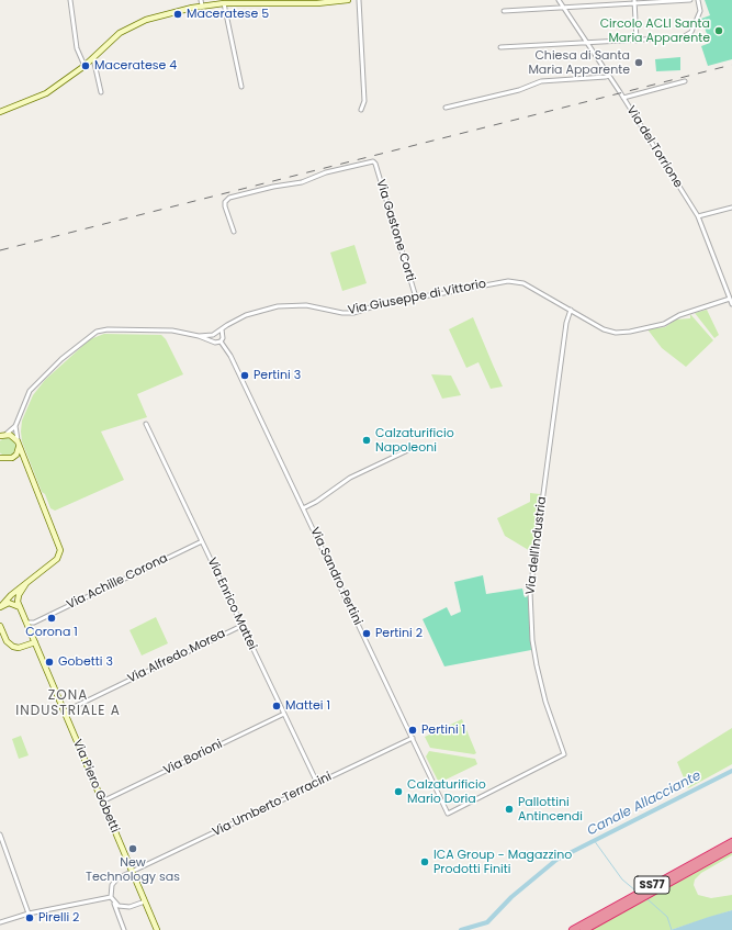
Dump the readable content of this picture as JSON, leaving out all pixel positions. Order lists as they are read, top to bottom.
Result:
{
  "streets": {
    "highway": ["SS77"],
    "street": [
      "Via del Torrione",
      "Via Gastone Corti",
      "Via Giuseppe di Vittorio",
      "Via dell'Industria",
      "Via Sandro Pertini",
      "Via Achille Corona",
      "Via Enrico Mattei",
      "Via Alfredo Morea",
      "Via Borioni",
      "Via Piero Gobetti",
      "Via Umberto Terracini"
    ]
  },
  "crossings": [
    ["Via del Torrione", "Via Giuseppe di Vittorio"],
    ["Via Gastone Corti", "Via Giuseppe di Vittorio"],
    ["Via Giuseppe di Vittorio", "Via dell'Industria"],
    ["Via Giuseppe di Vittorio", "Via Sandro Pertini"],
    ["Via dell'Industria", "Via Sandro Pertini"],
    ["Via Sandro Pertini", "Via Umberto Terracini"],
    ["Via Achille Corona", "Via Enrico Mattei"],
    ["Via Achille Corona", "Via Piero Gobetti"],
    ["Via Enrico Mattei", "Via Alfredo Morea"],
    ["Via Enrico Mattei", "Via Borioni"],
    ["Via Enrico Mattei", "Via Umberto Terracini"],
    ["Via Alfredo Morea", "Via Piero Gobetti"],
    ["Via Borioni", "Via Piero Gobetti"],
    ["Via Piero Gobetti", "Via Umberto Terracini"]
  ],
  "districts": ["ZONA INDUSTRIALE A"],
  "water": ["Canale Allacciante"],
  "places": [
    "Maceratese 5",
    "Circolo ACLI Santa Maria Apparente",
    "Chiesa di Santa Maria Apparente",
    "Maceratese 4",
    "Pertini 3",
    "Calzaturificio Napoleoni",
    "Corona 1",
    "Pertini 2",
    "Gobetti 3",
    "Mattei 1",
    "Pertini 1",
    "Calzaturificio Mario Doria",
    "Pallottini Antincendi",
    "New Technology sas",
    "ICA Group - Magazzino Prodotti Finiti",
    "Pirelli 2"
  ]
}
